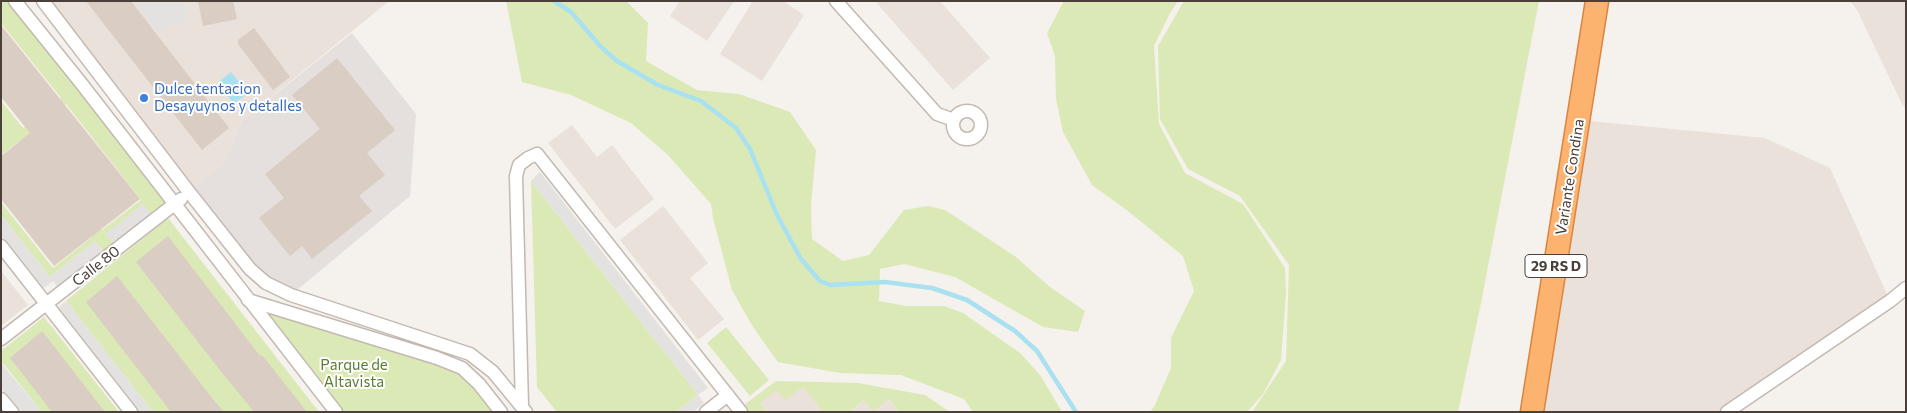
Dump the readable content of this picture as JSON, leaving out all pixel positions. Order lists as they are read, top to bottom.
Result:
{
  "streets": {
    "highway": ["Variante Condina", "29 RS D"],
    "street": ["Calle 80"]
  },
  "parks": ["Parque de Altavista"],
  "places": ["Dulce tentacion Desayuynos y detalles"]
}
